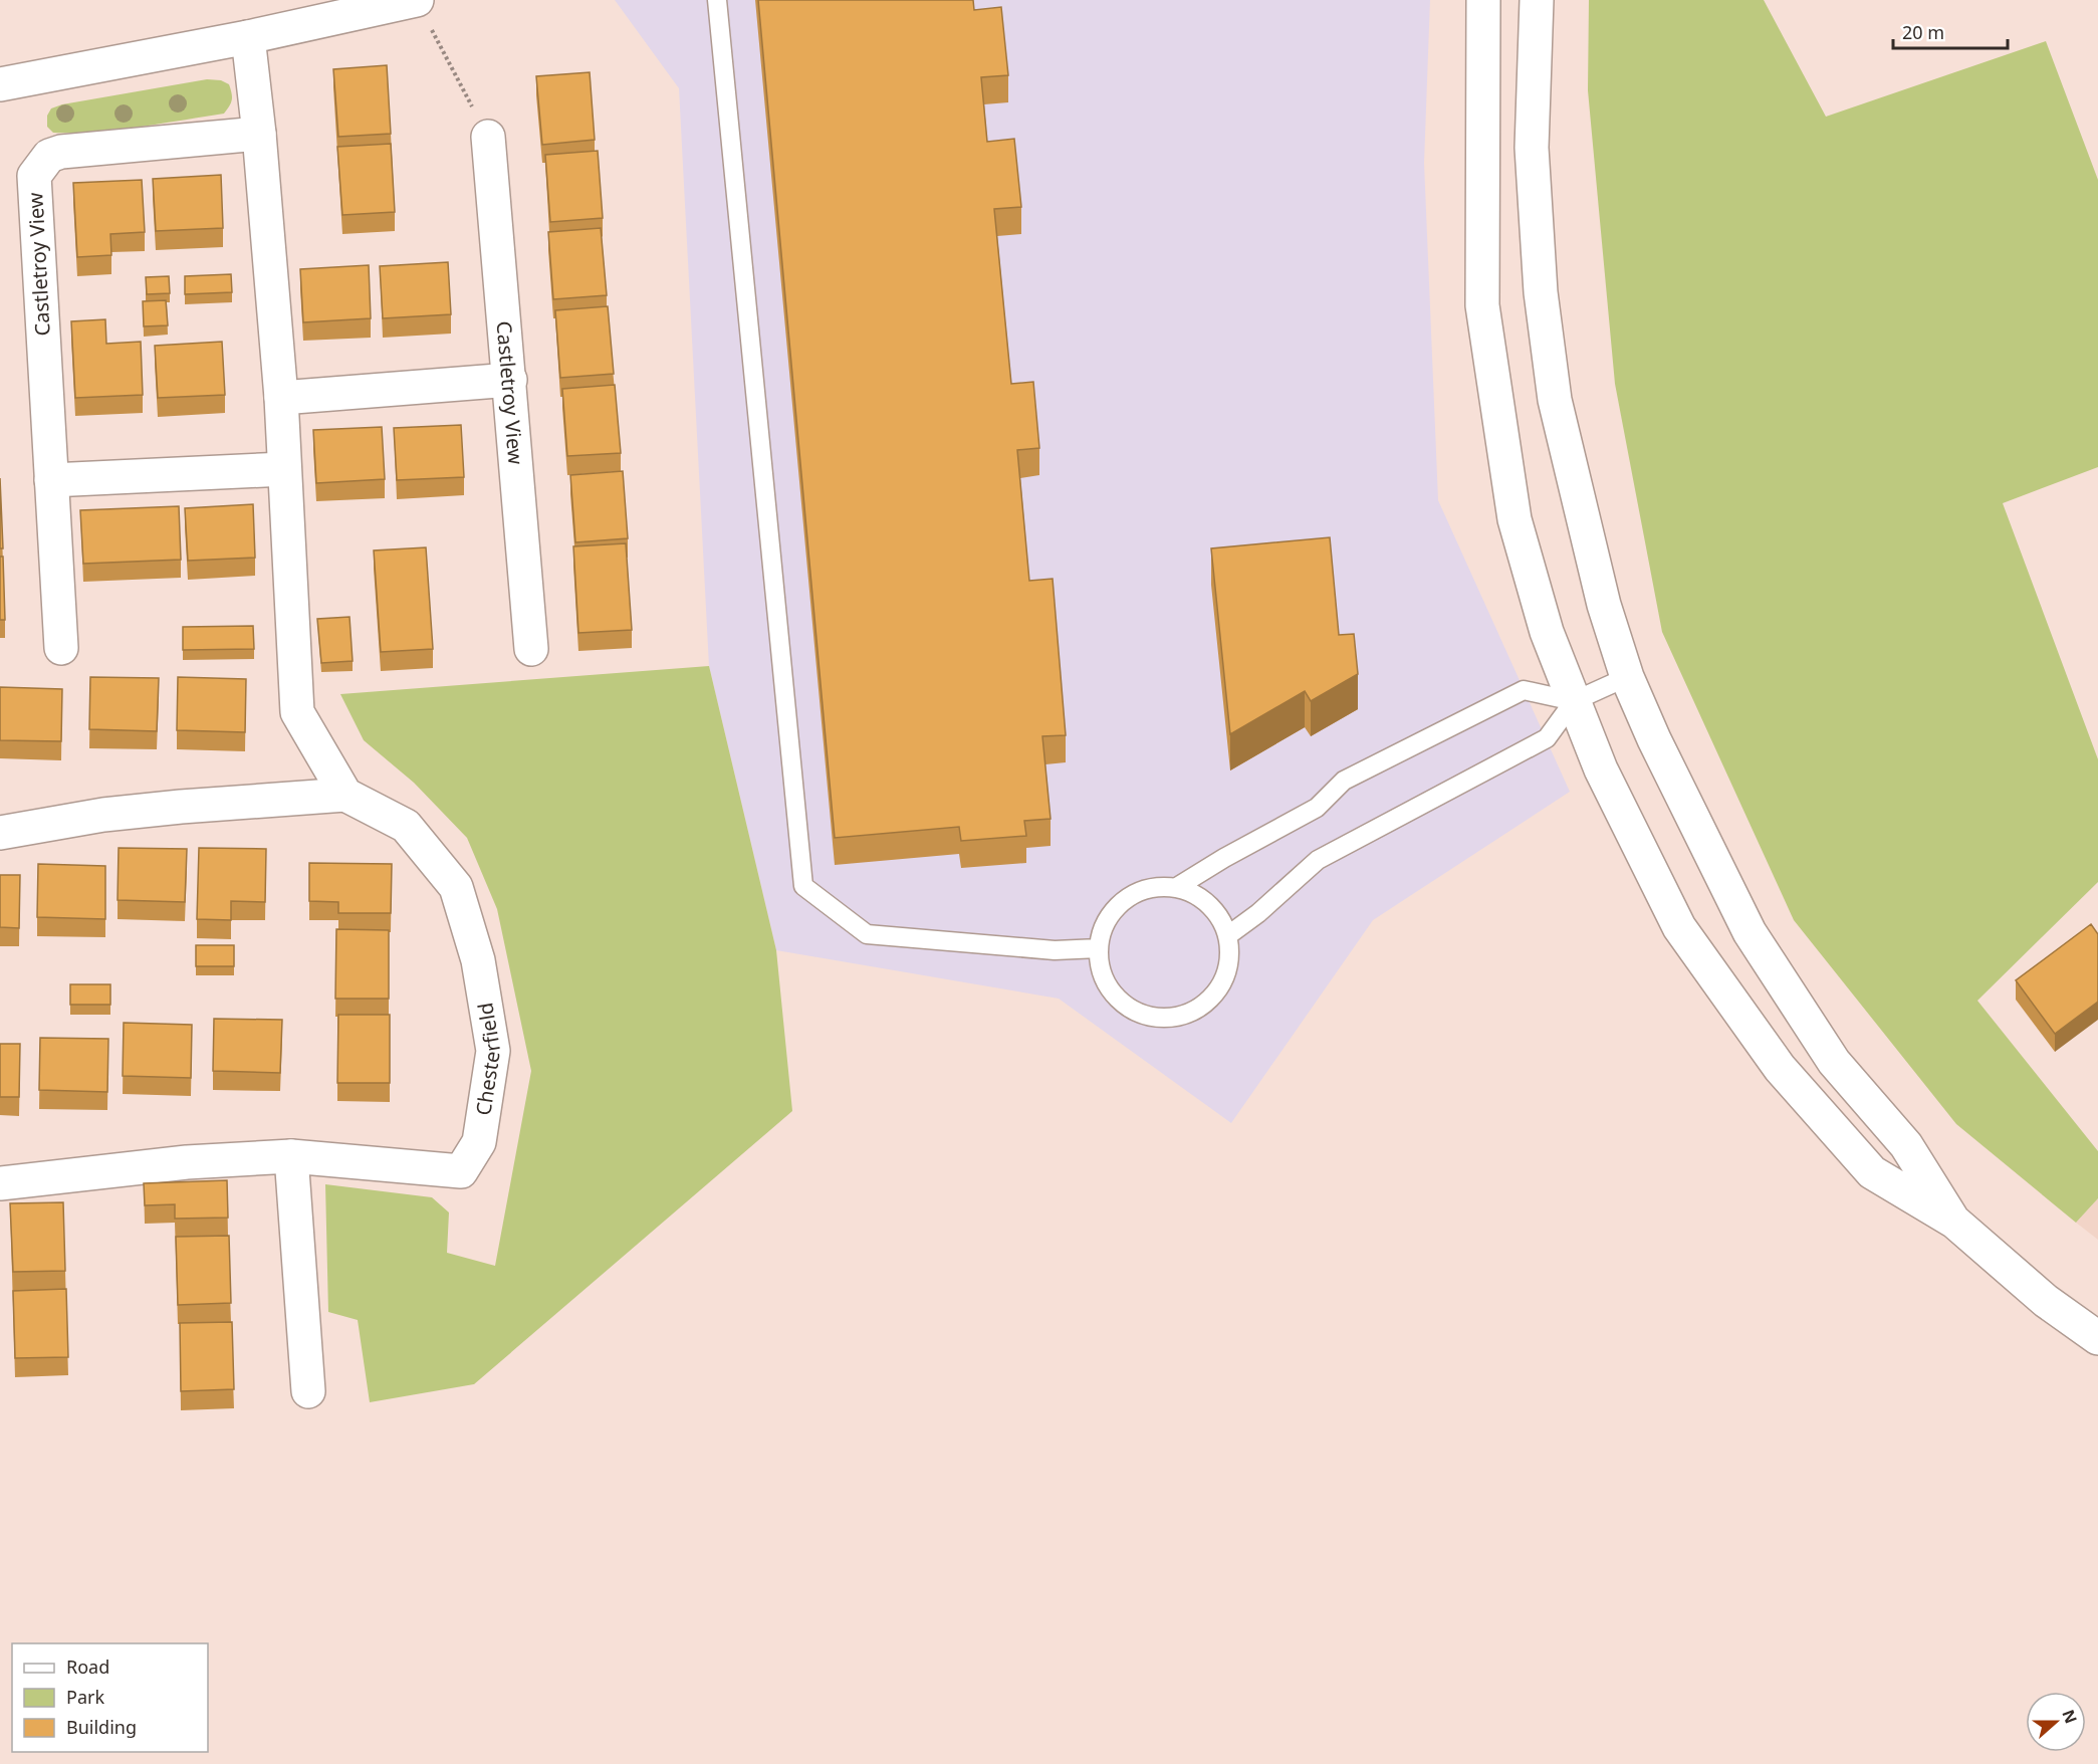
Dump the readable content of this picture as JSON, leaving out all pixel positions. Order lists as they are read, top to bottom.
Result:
{
  "streets": {
    "street": ["Castletroy View", "Chesterfield"]
  },
  "legend": ["Road", "Park", "Building"],
  "scale_bar": "20 m",
  "north": "right"
}
